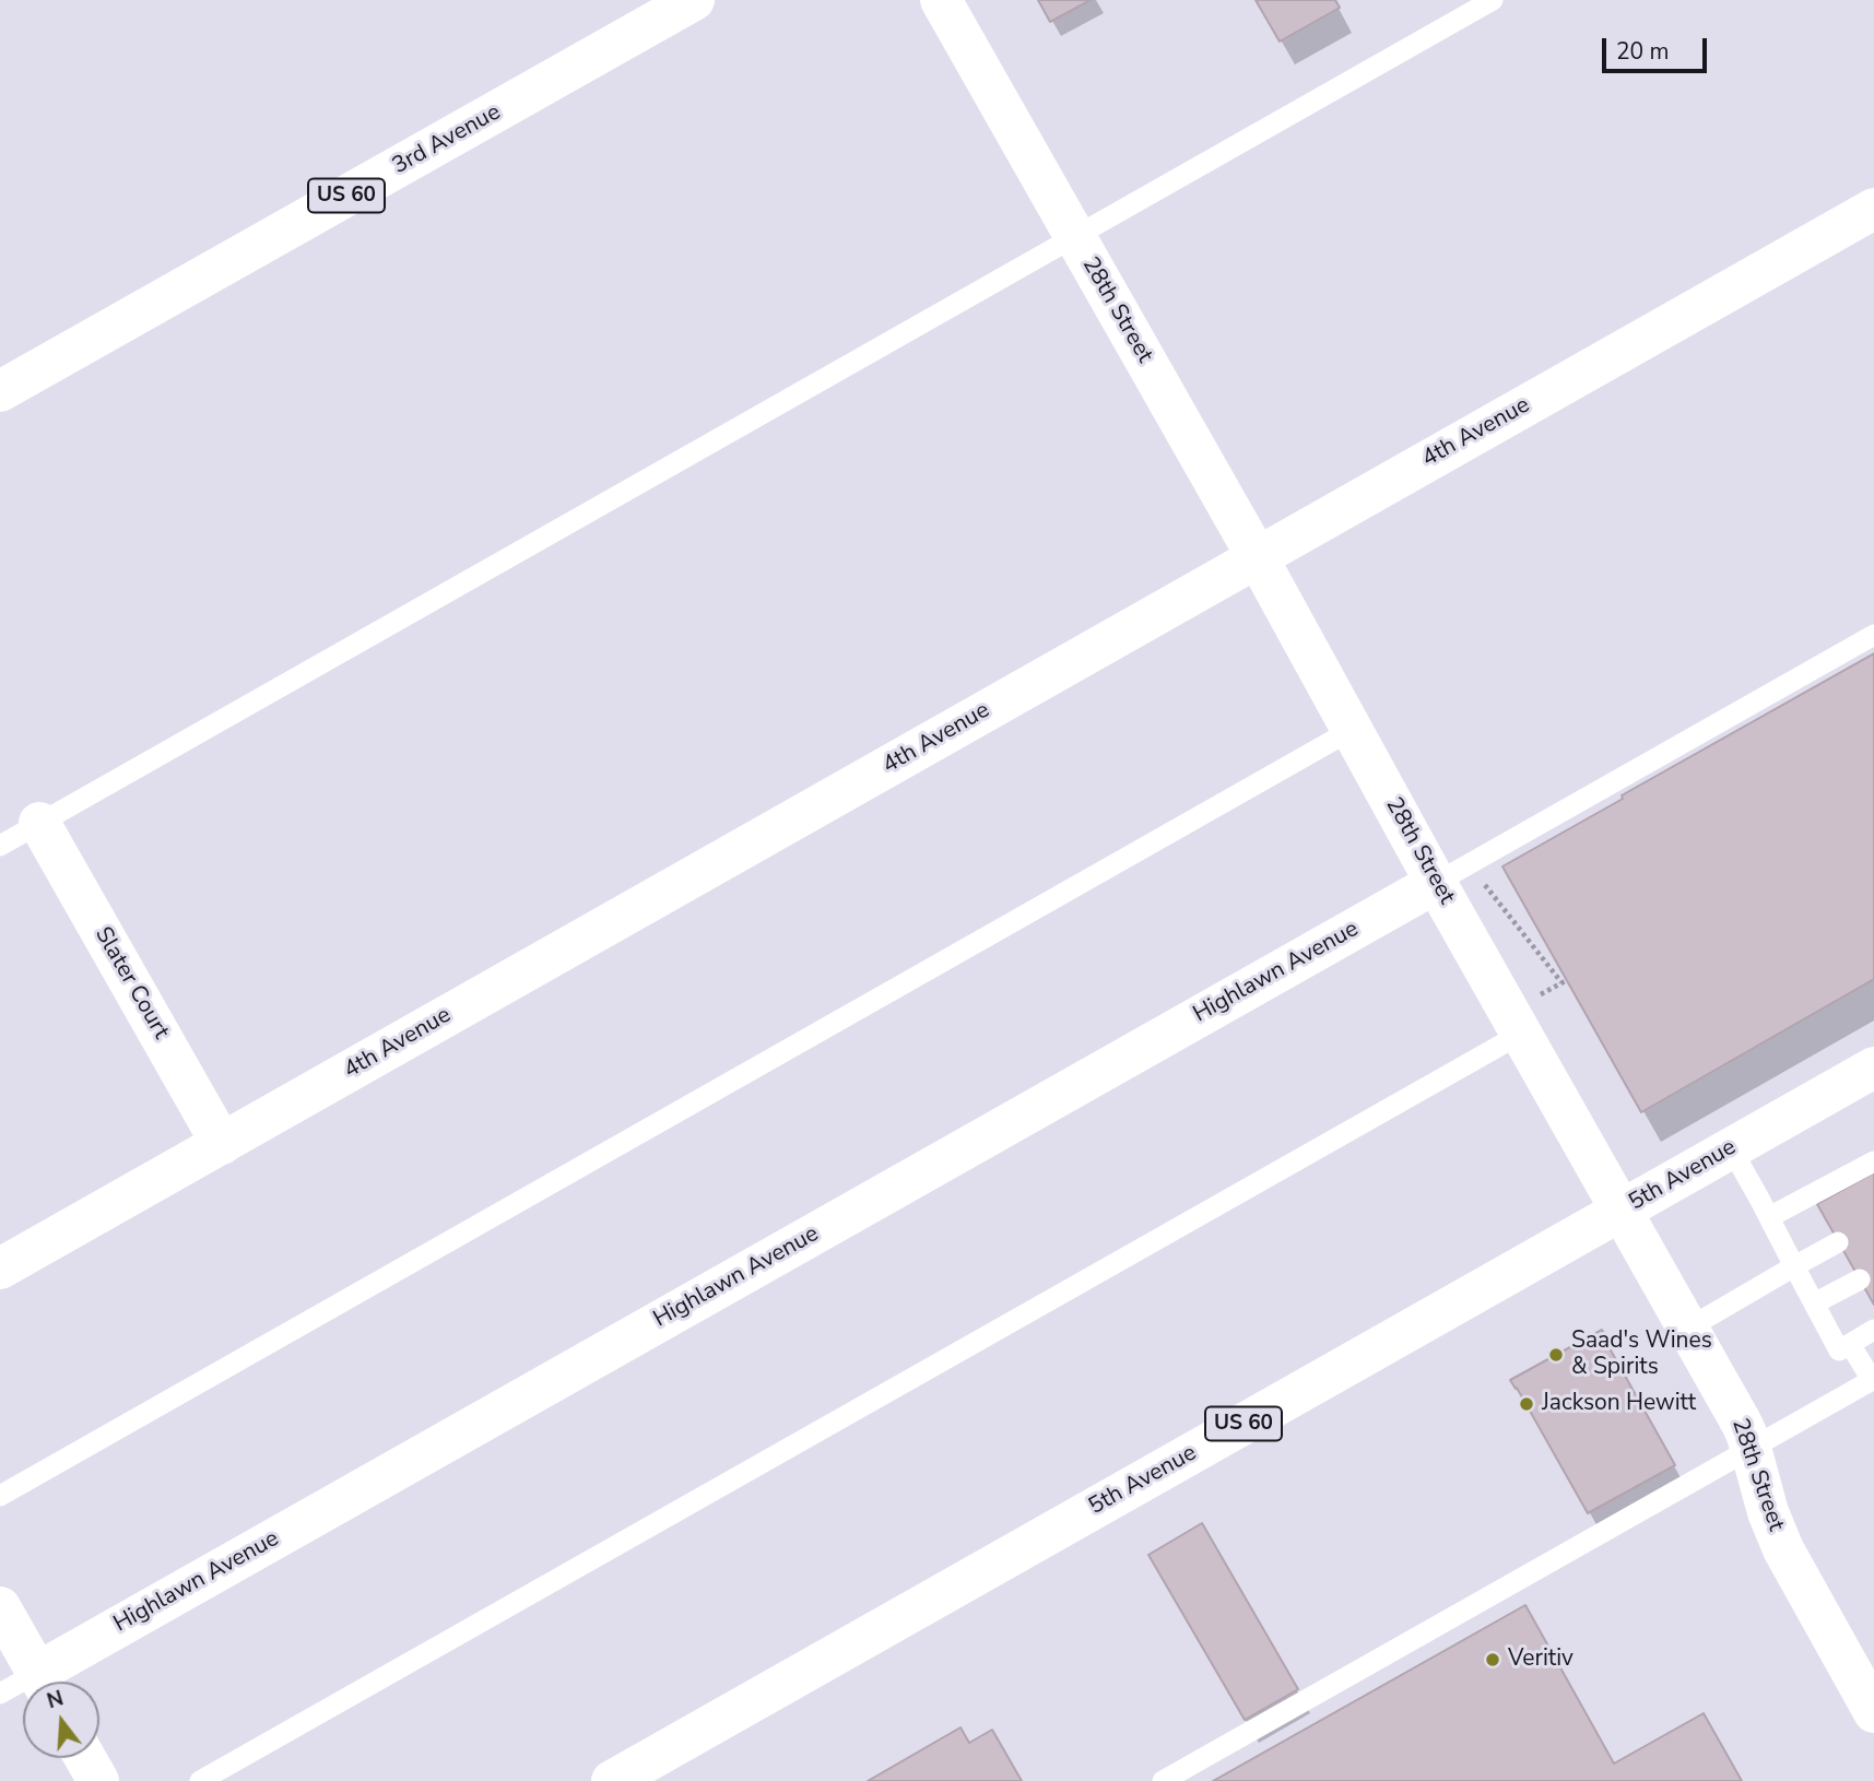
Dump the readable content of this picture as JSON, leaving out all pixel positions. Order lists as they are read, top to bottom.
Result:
{
  "streets": {
    "street": [
      "3rd Avenue",
      "US 60",
      "28th Street",
      "4th Avenue",
      "Highlawn Avenue",
      "Slater Court",
      "5th Avenue"
    ]
  },
  "crossings": [
    ["28th Street", "4th Avenue"],
    ["28th Street", "Highlawn Avenue"],
    ["28th Street", "5th Avenue"],
    ["4th Avenue", "Slater Court"]
  ],
  "places": ["Saad's Wines & Spirits", "Jackson Hewitt", "Veritiv"],
  "scale_bar": "20 m",
  "north": "top"
}
